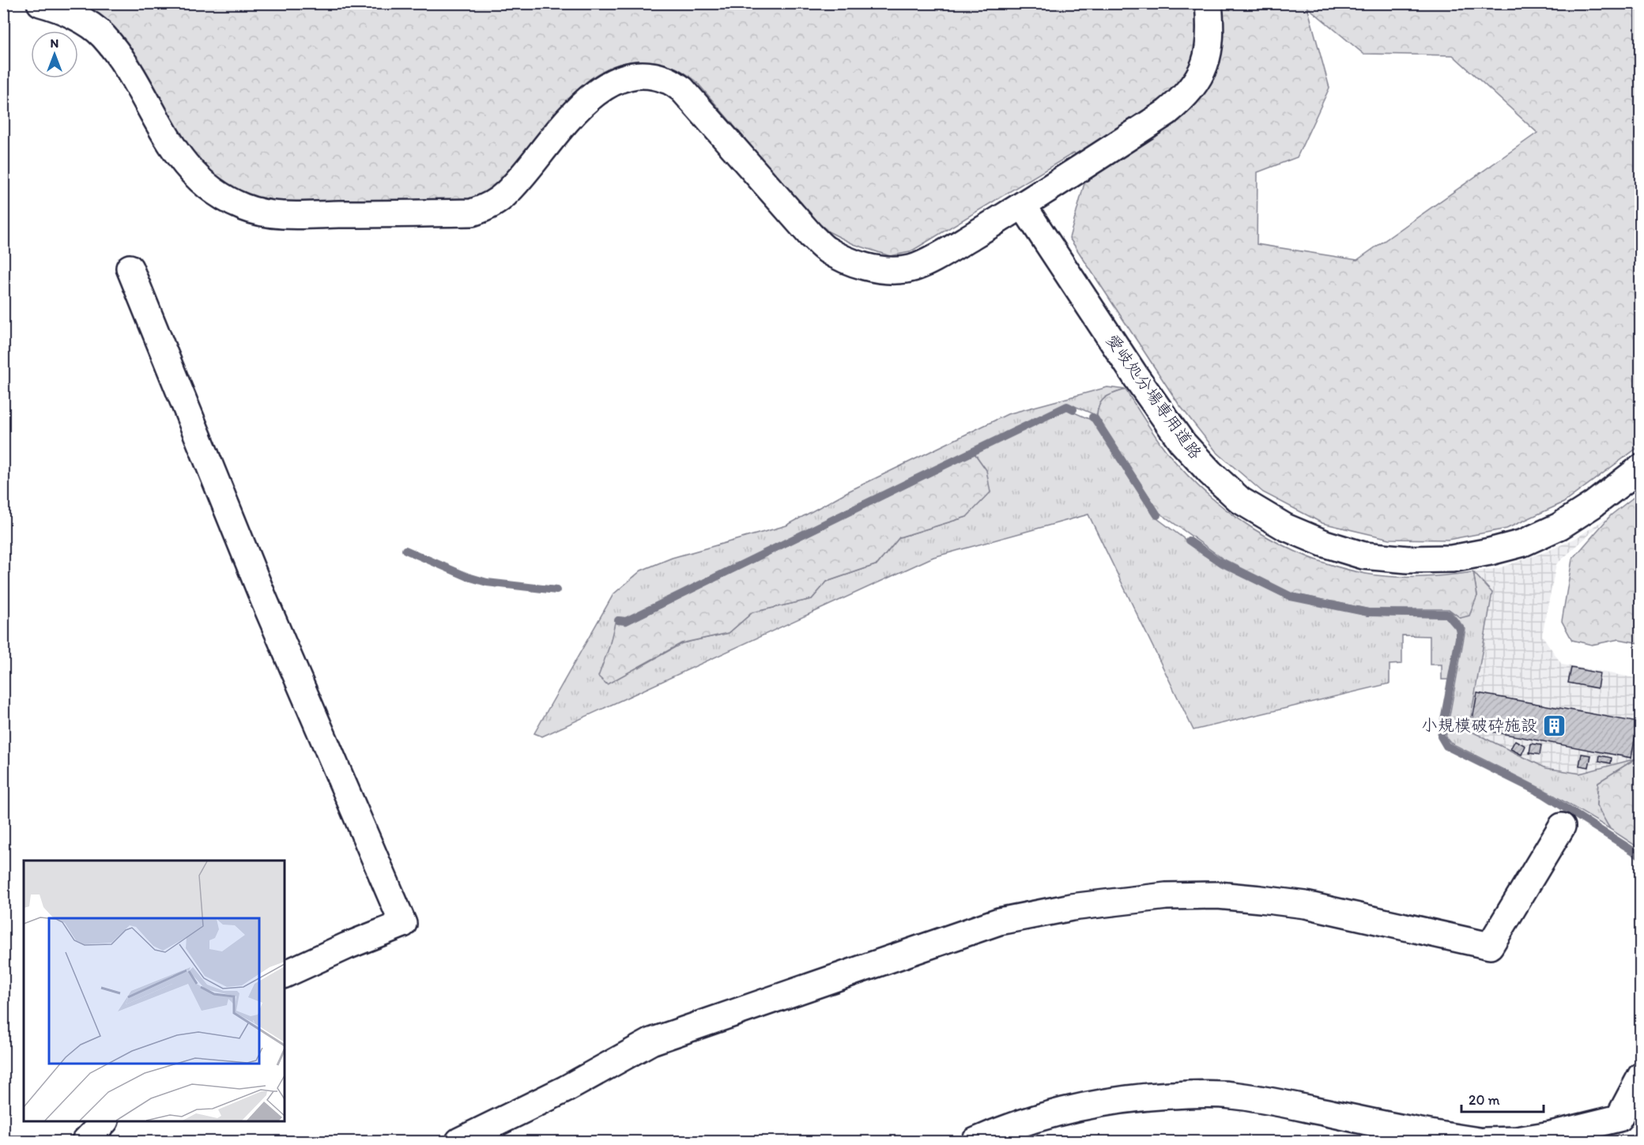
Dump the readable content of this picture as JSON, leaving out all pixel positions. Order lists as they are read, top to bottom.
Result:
{
  "streets": {
    "street": ["愛岐処分場専用道路"]
  },
  "places": {
    "building": ["小規模破砕施設"]
  },
  "scale_bar": "20 m",
  "north": "top"
}
